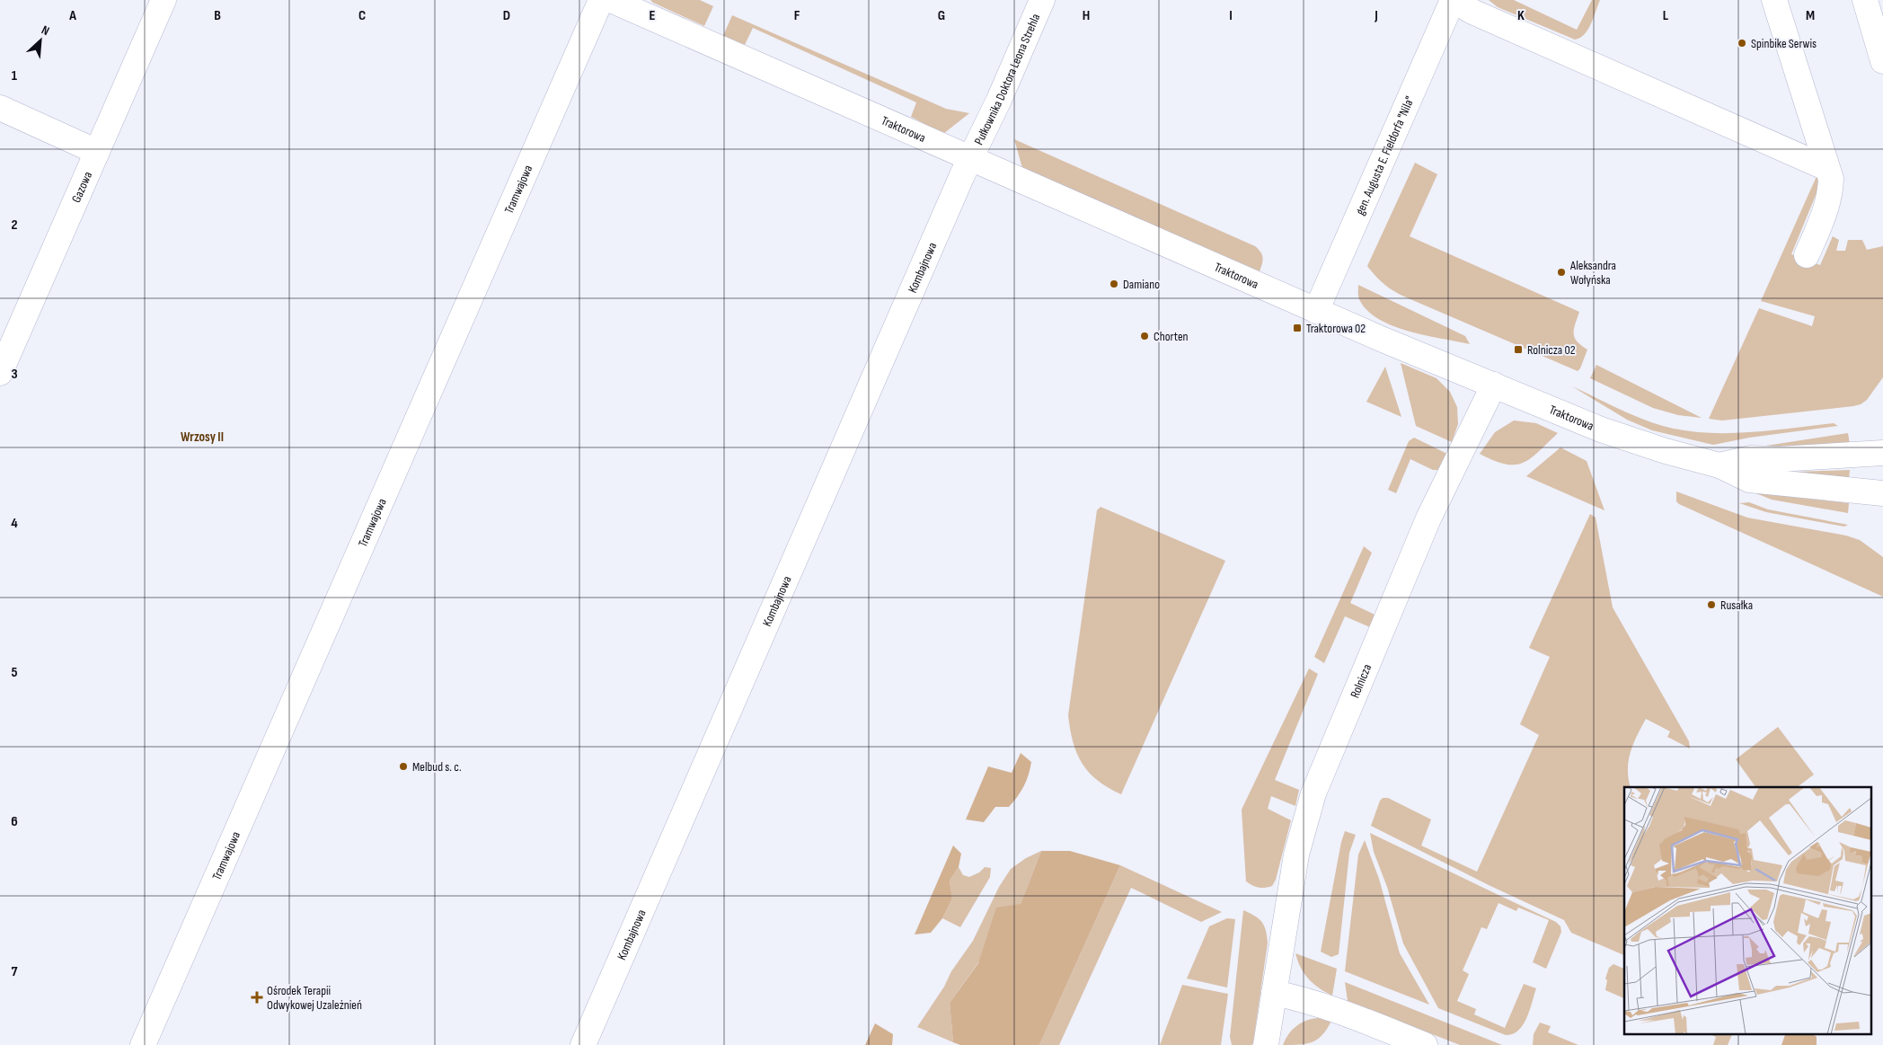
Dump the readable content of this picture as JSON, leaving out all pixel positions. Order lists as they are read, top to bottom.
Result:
{
  "streets": {
    "street": [
      "Pułkownika Doktora Leona Strehla",
      "Traktorowa",
      "gen. Augusta E. Fieldorfa \"Nila\"",
      "Gazowa",
      "Tramwajowa",
      "Kombajnowa",
      "Rolnicza"
    ]
  },
  "crossings": [
    ["Pułkownika Doktora Leona Strehla", "Traktorowa"],
    ["Pułkownika Doktora Leona Strehla", "Kombajnowa"],
    ["Traktorowa", "gen. Augusta E. Fieldorfa \"Nila\""],
    ["Traktorowa", "Kombajnowa"],
    ["Traktorowa", "Rolnicza"]
  ],
  "districts": ["Wrzosy II"],
  "places": {
    "other": [
      "Spinbike Serwis",
      "Aleksandra Wołyńska",
      "Damiano",
      "Chorten",
      "Rusałka",
      "Melbud s. c."
    ],
    "transit": ["Traktorowa 02", "Rolnicza 02"],
    "health": ["Ośrodek Terapii Odwykowej Uzależnień"]
  },
  "north": "top right",
  "grid": {
    "columns": [
      "A",
      "B",
      "C",
      "D",
      "E",
      "F",
      "G",
      "H",
      "I",
      "J",
      "K",
      "L",
      "M"
    ],
    "rows": [
      "1",
      "2",
      "3",
      "4",
      "5",
      "6",
      "7"
    ]
  }
}
